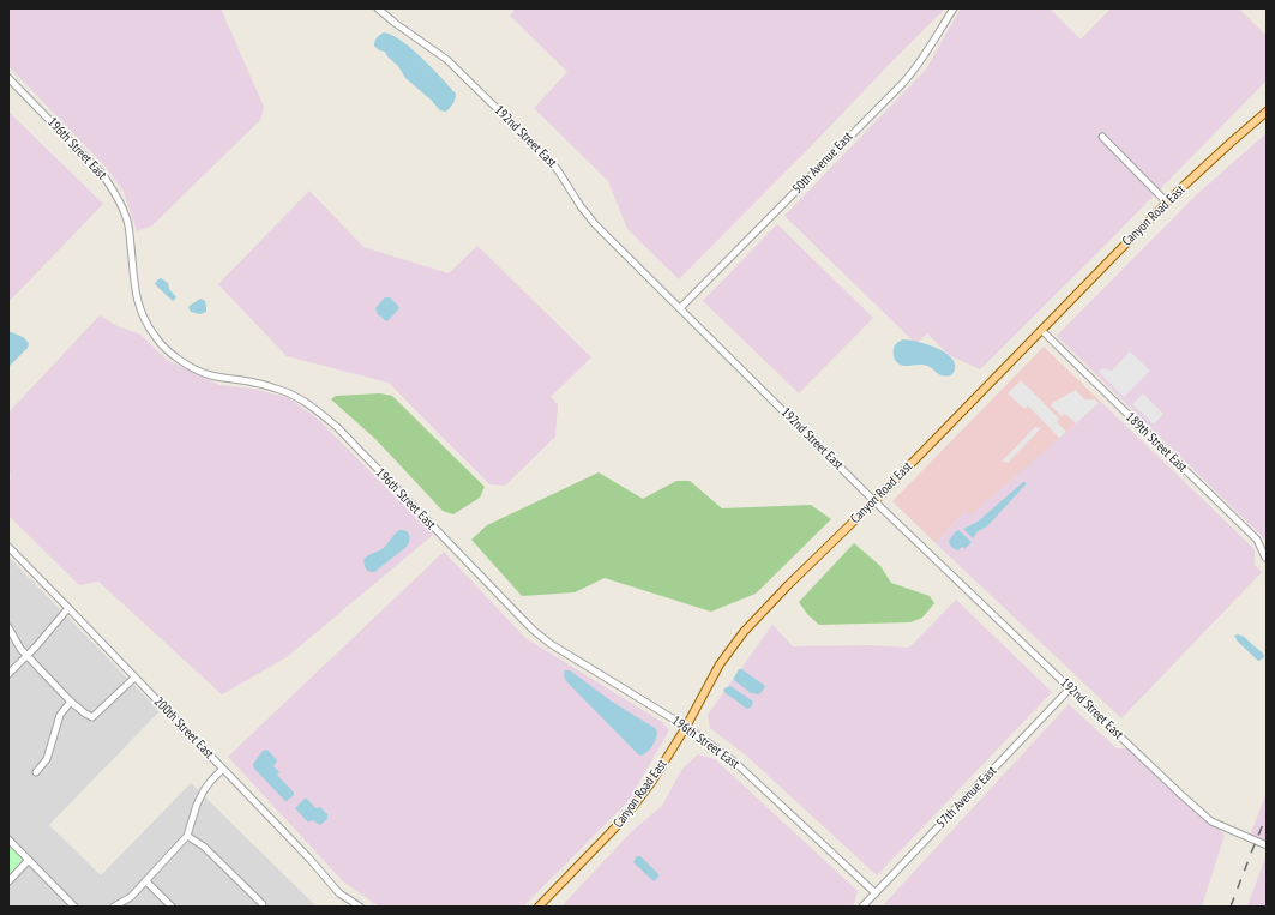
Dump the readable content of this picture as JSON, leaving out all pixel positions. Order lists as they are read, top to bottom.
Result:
{
  "streets": {
    "main road": ["Canyon Road East"],
    "street": [
      "192nd Street East",
      "196th Street East",
      "50th Avenue East",
      "189th Street East",
      "200th Street East",
      "57th Avenue East"
    ]
  },
  "crossings": [
    ["192nd Street East", "50th Avenue East"],
    ["192nd Street East", "Canyon Road East"],
    ["192nd Street East", "57th Avenue East"],
    ["196th Street East", "Canyon Road East"],
    ["196th Street East", "57th Avenue East"],
    ["Canyon Road East", "189th Street East"]
  ]
}
